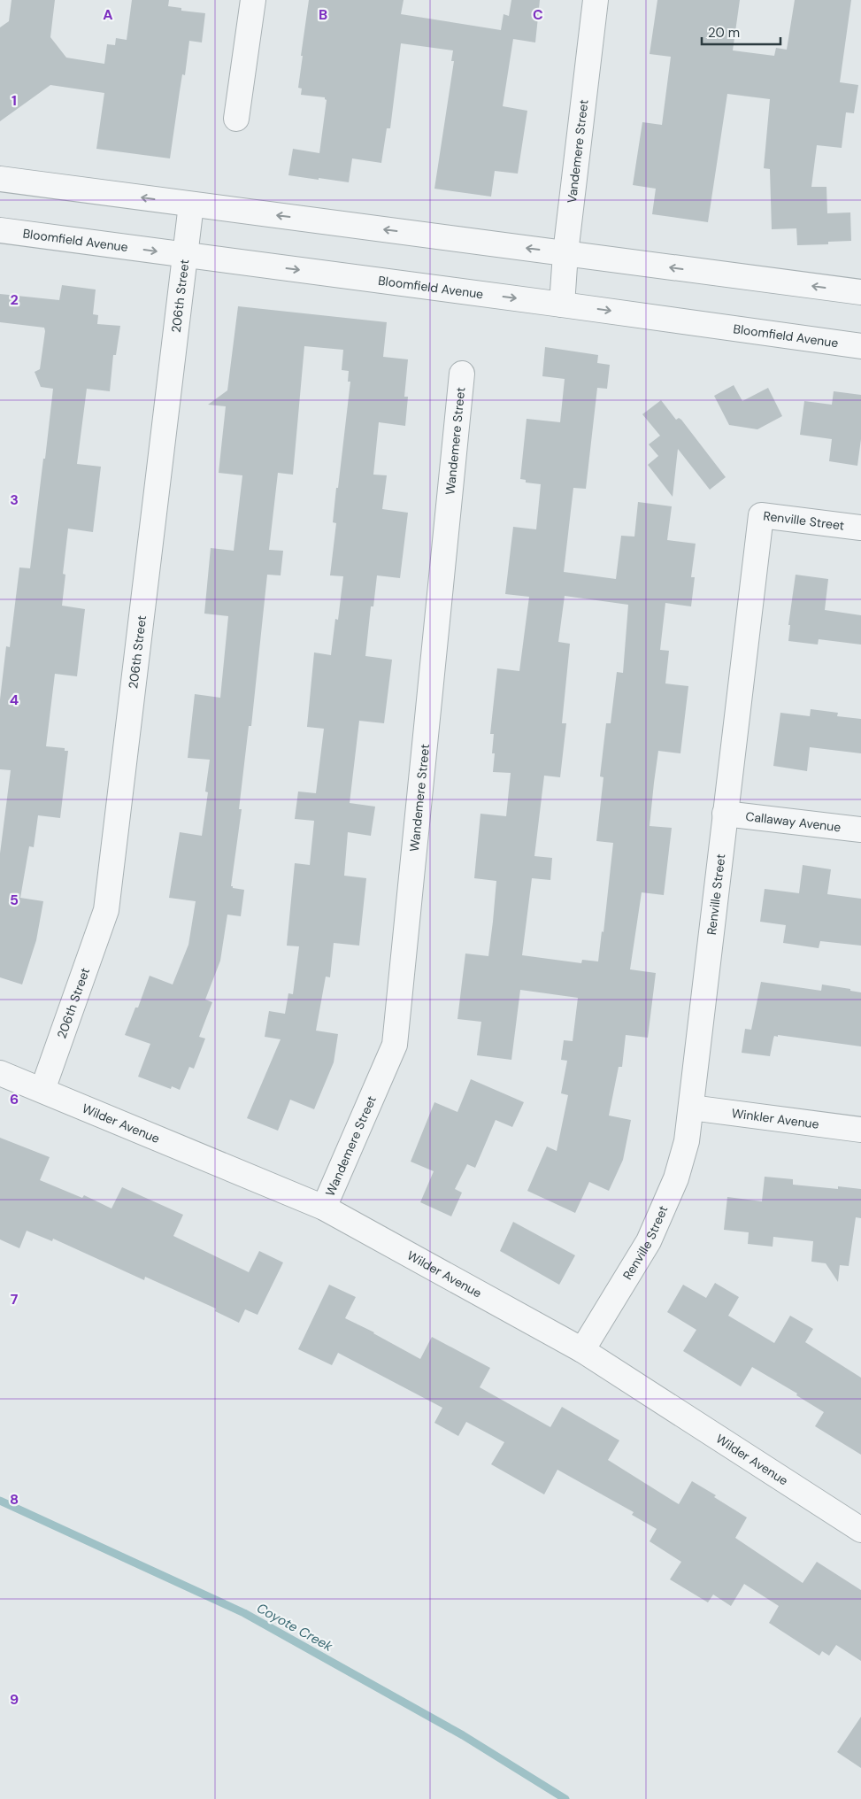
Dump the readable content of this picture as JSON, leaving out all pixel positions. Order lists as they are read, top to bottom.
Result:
{
  "streets": {
    "street": [
      "Vandemere Street",
      "Bloomfield Avenue",
      "206th Street",
      "Wandemere Street",
      "Renville Street",
      "Callaway Avenue",
      "Winkler Avenue",
      "Wilder Avenue"
    ]
  },
  "crossings": [
    ["Vandemere Street", "Bloomfield Avenue"],
    ["Bloomfield Avenue", "206th Street"],
    ["206th Street", "Wilder Avenue"],
    ["Wandemere Street", "Wilder Avenue"],
    ["Renville Street", "Callaway Avenue"],
    ["Renville Street", "Winkler Avenue"],
    ["Renville Street", "Wilder Avenue"]
  ],
  "water": ["Coyote Creek"],
  "scale_bar": "20 m",
  "grid": {
    "columns": ["A", "B", "C"],
    "rows": [
      "1",
      "2",
      "3",
      "4",
      "5",
      "6",
      "7",
      "8",
      "9"
    ]
  }
}
